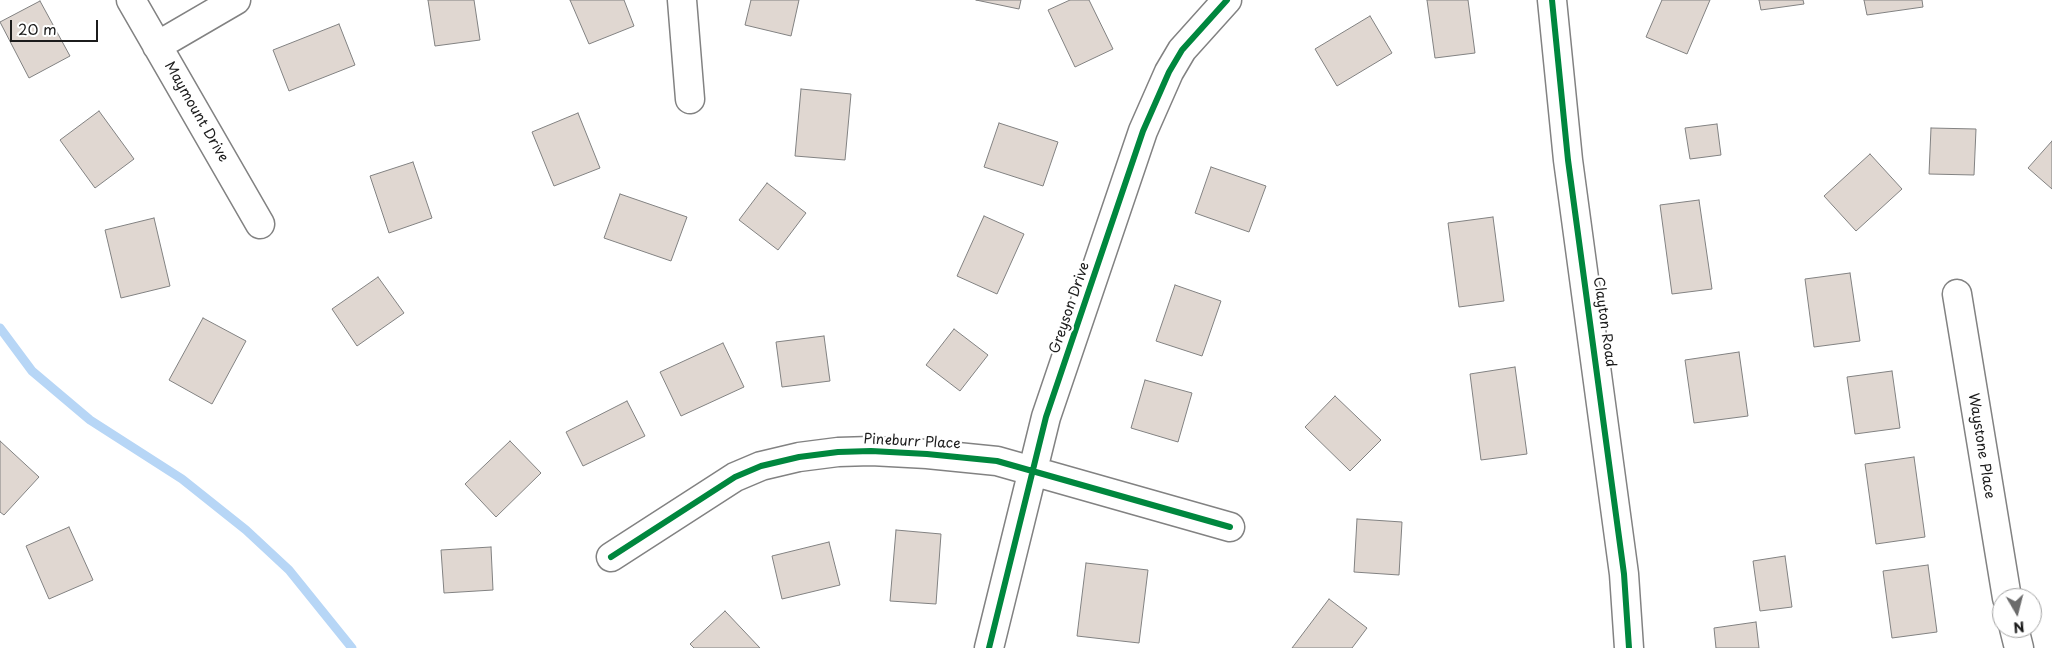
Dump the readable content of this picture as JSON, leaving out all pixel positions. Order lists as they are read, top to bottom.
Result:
{
  "streets": {
    "street": [
      "Maymount Drive",
      "Greyson Drive",
      "Clayton Road",
      "Pineburr Place",
      "Waystone Place"
    ]
  },
  "crossings": [
    ["Greyson Drive", "Pineburr Place"]
  ],
  "scale_bar": "20 m",
  "north": "bottom"
}
